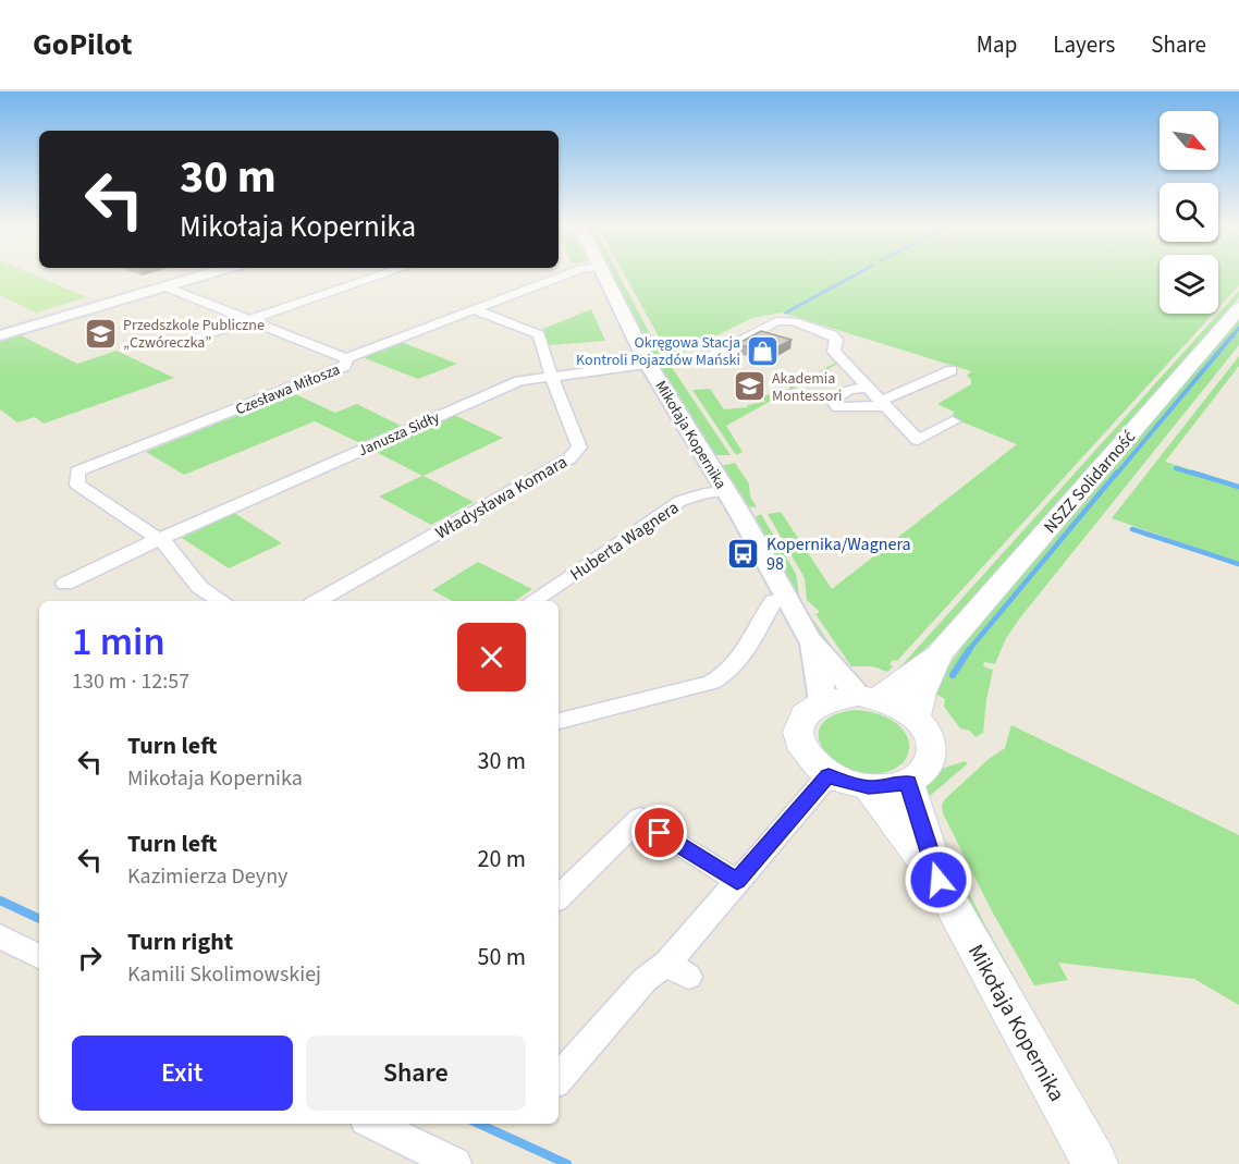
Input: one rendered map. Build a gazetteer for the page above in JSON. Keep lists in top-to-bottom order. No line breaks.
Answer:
{"streets":{"main road":["Mikołaja Kopernika","NSZZ Solidarność"],"street":["Czesława Miłosza","Janusza Sidły","Władysława Komara","Huberta Wagnera"]},"crossings":[["Czesława Miłosza","Janusza Sidły"],["Janusza Sidły","Mikołaja Kopernika"],["Janusza Sidły","Władysława Komara"],["Mikołaja Kopernika","NSZZ Solidarność"],["Mikołaja Kopernika","Huberta Wagnera"]],"places":{"school or university":["Przedszkole Publiczne „Czwóreczka”","Akademia Montessori"],"shop":["Okręgowa Stacja Kontroli Pojazdów Mański"],"bus stop":["Kopernika/Wagnera 98"]},"north":"bottom right","page":{"header":"GoPilot","nav":["Map","Layers","Share"],"turn":["30 m","Mikołaja Kopernika"],"heading":["1 min","130 m · 12:57"],"list":[{"name":"Turn left","note":"Mikołaja Kopernika","value":"30 m"},{"name":"Turn left","note":"Kazimierza Deyny","value":"20 m"},{"name":"Turn right","note":"Kamili Skolimowskiej","value":"50 m"}],"buttons":["Exit","Share"]}}
